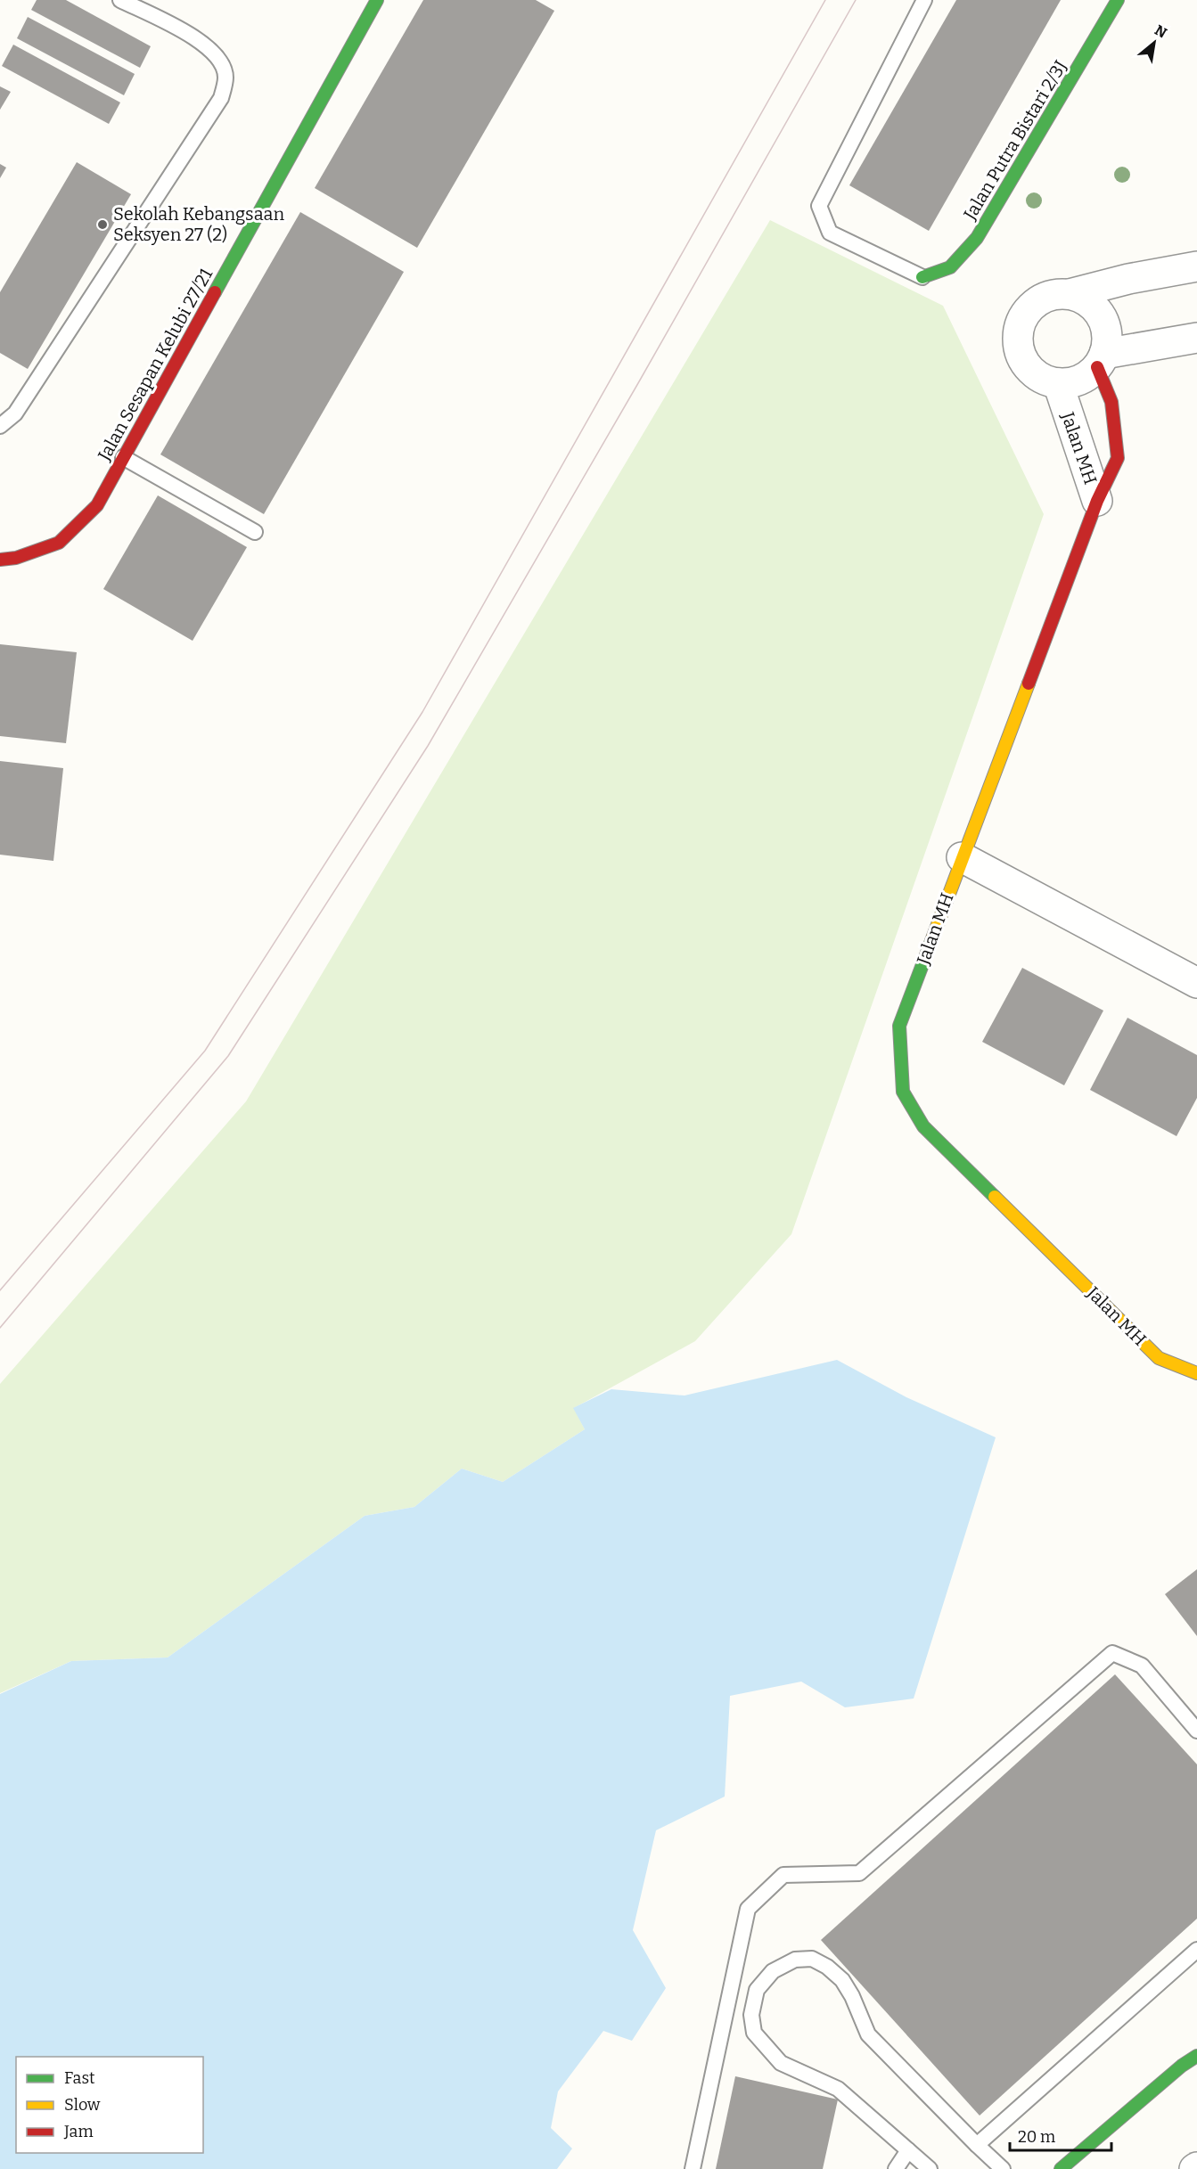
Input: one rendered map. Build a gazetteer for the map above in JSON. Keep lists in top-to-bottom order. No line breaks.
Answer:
{"streets":{"street":["Jalan Putra Bistari 2/3J","Jalan Sesapan Kelubi 27/21","Jalan MH"]},"places":["Sekolah Kebangsaan Seksyen 27 (2)"],"legend":["Fast","Slow","Jam"],"scale_bar":"20 m","north":"top right"}
